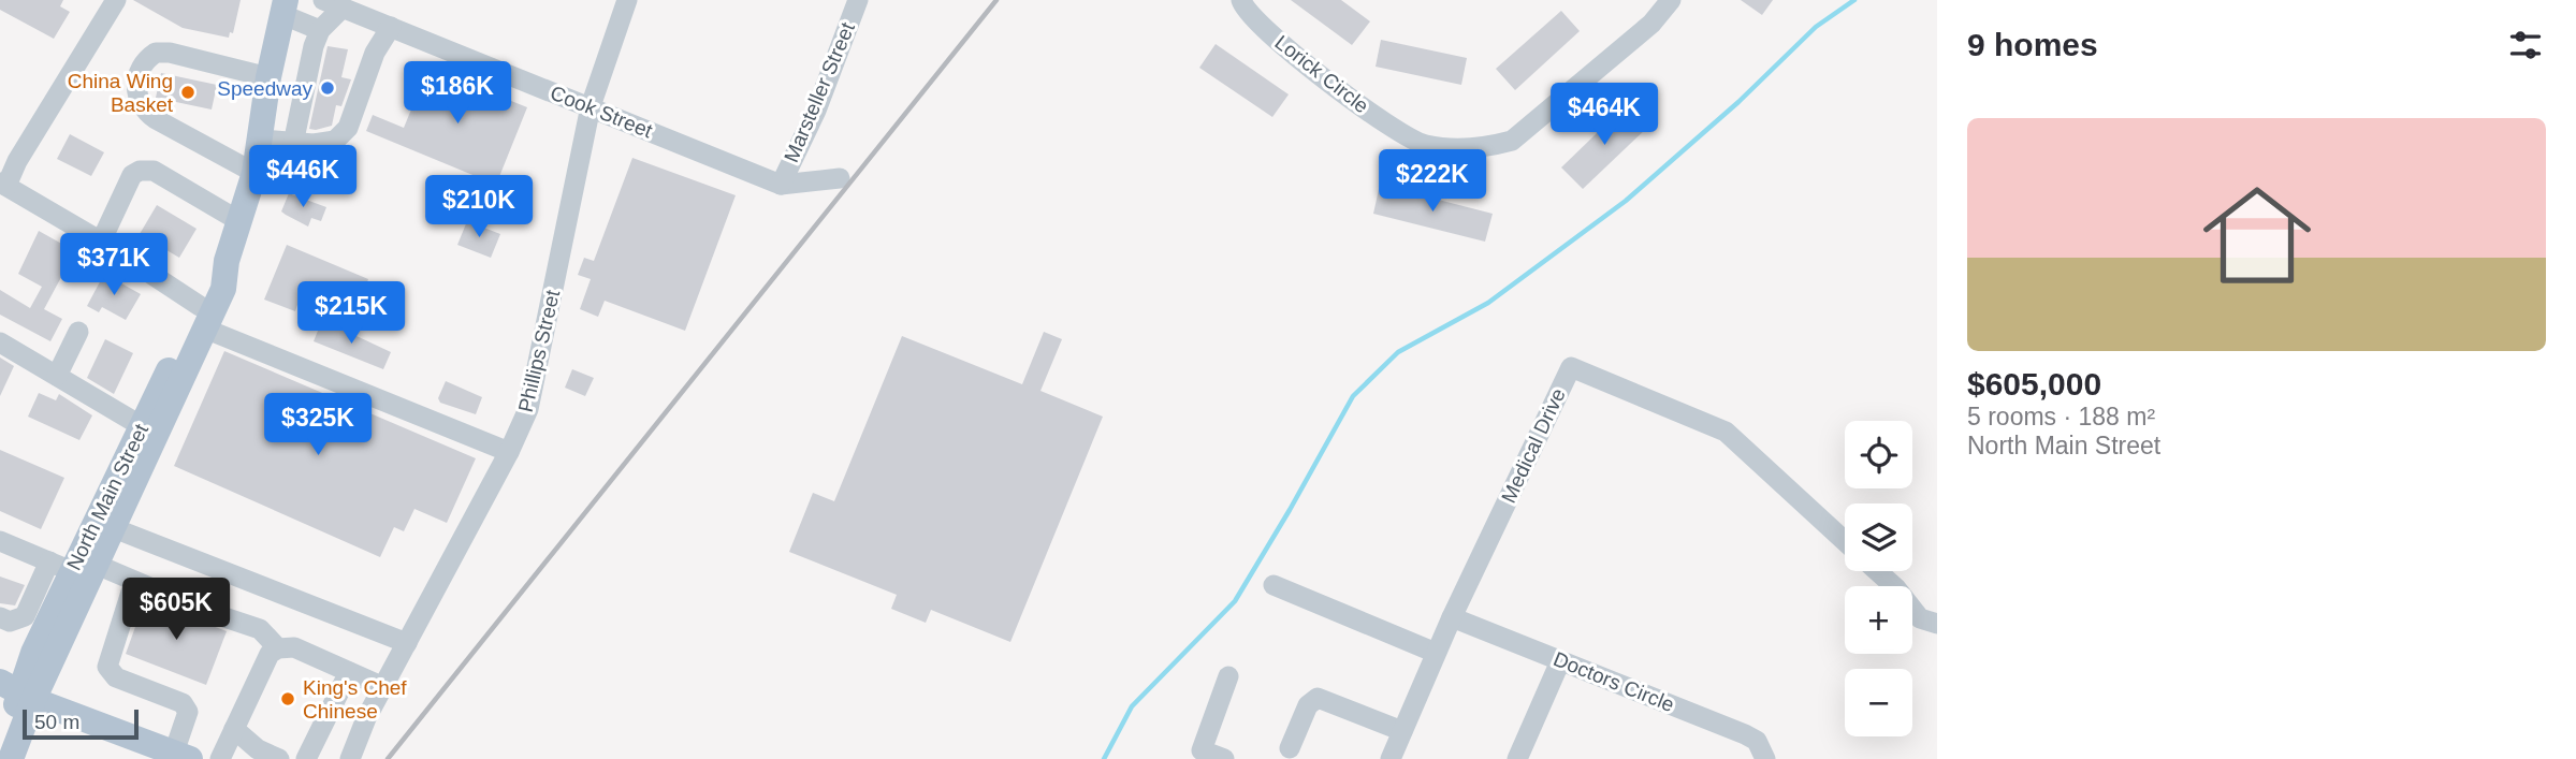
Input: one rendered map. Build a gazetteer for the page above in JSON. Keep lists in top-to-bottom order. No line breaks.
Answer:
{"streets":{"main road":["North Main Street"],"street":["Lorick Circle","Marsteller Street","Cook Street","Phillips Street","Medical Drive","Doctors Circle"]},"crossings":[["Marsteller Street","Cook Street"],["Cook Street","Phillips Street"],["Medical Drive","Doctors Circle"]],"places":["Speedway","China Wing Basket","King's Chef Chinese"],"scale_bar":"50 m","page":{"heading":"9 homes","price":["$186K","$464K","$446K","$222K","$210K","$371K","$215K","$325K","$605K"],"list":[{"name":"$605,000","note":"5 rooms · 188 m² · North Main Street"}],"map_buttons":["+","−"],"scale":"50 m"}}
